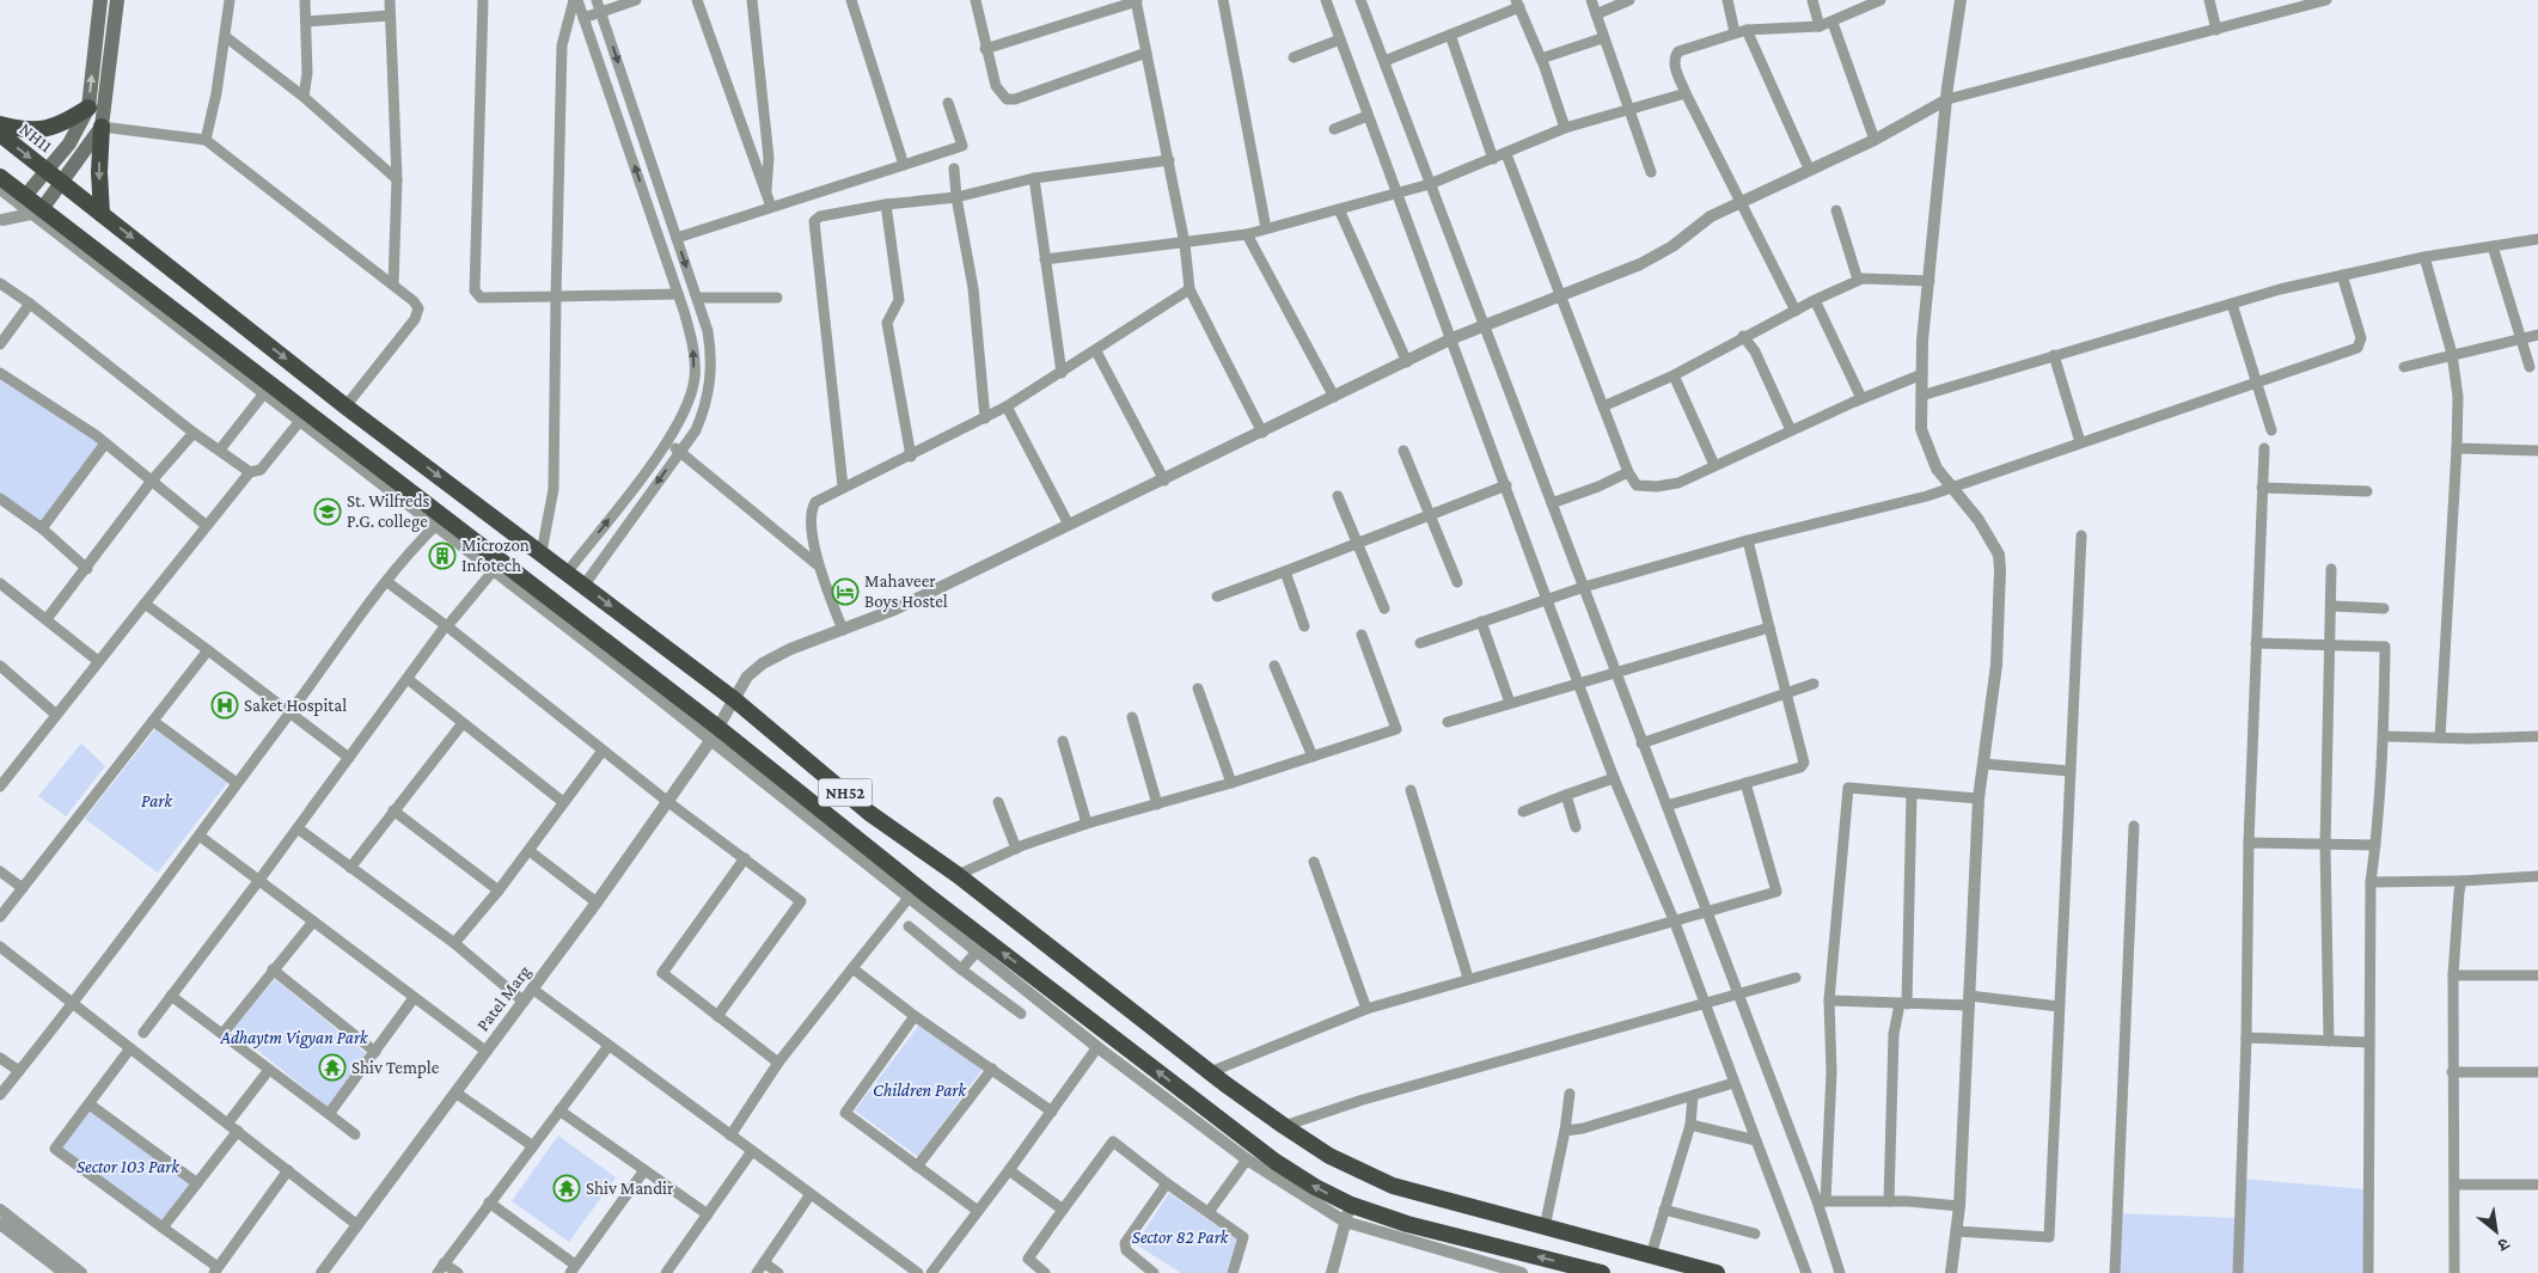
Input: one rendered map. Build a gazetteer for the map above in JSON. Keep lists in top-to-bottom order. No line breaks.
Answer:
{"streets":{"highway":["NH11","NH52"],"street":["Patel Marg"]},"crossings":[["NH11","NH52"],["NH52","Patel Marg"]],"parks":["Park","Adhaytm Vigyan Park","Children Park","Sector 103 Park","Sector 82 Park"],"places":{"school or university":["St. Wilfreds P.G. college"],"building":["Microzon Infotech"],"hotel":["Mahaveer Boys Hostel"],"hospital":["Saket Hospital"],"temple":["Shiv Temple","Shiv Mandir"]},"north":"bottom right"}
